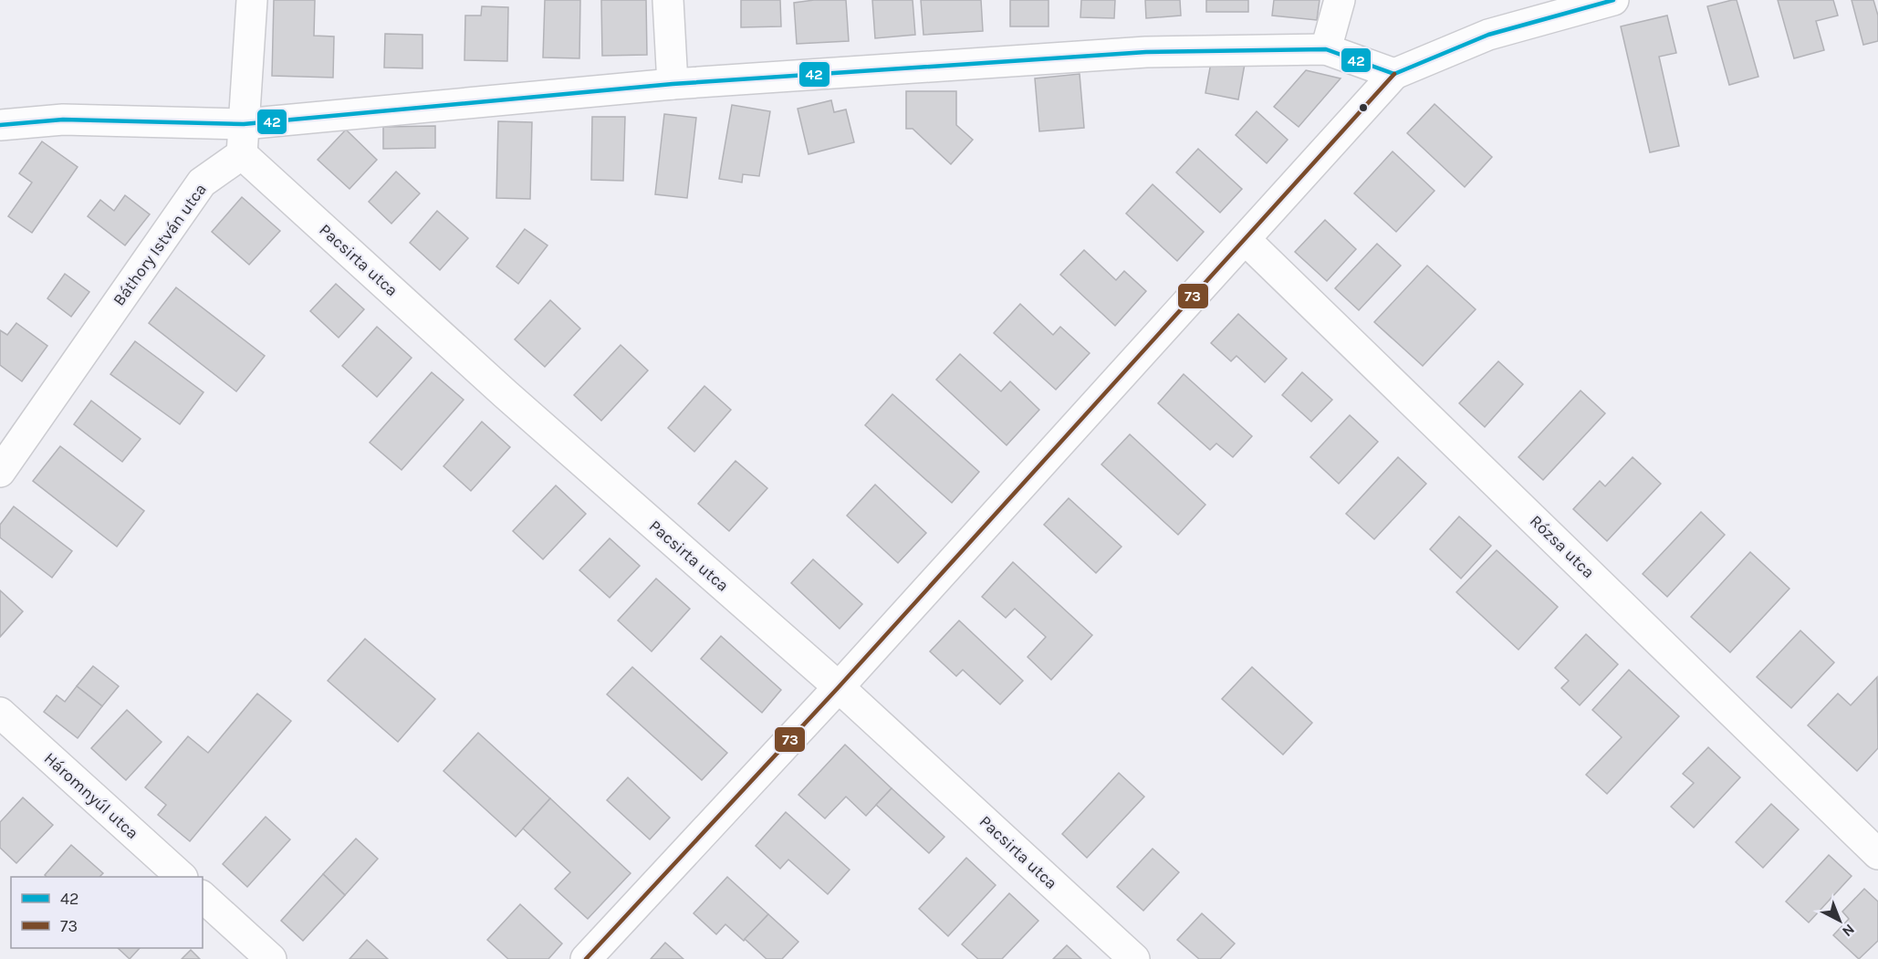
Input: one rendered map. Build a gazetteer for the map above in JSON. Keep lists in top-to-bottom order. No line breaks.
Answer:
{"streets":{"street":["Báthory István utca","Pacsirta utca","Rózsa utca","Háromnyúl utca"]},"crossings":[["Báthory István utca","Pacsirta utca"]],"lines":["transit line 42","transit line 73"],"legend":["42","73"],"north":"bottom right"}
